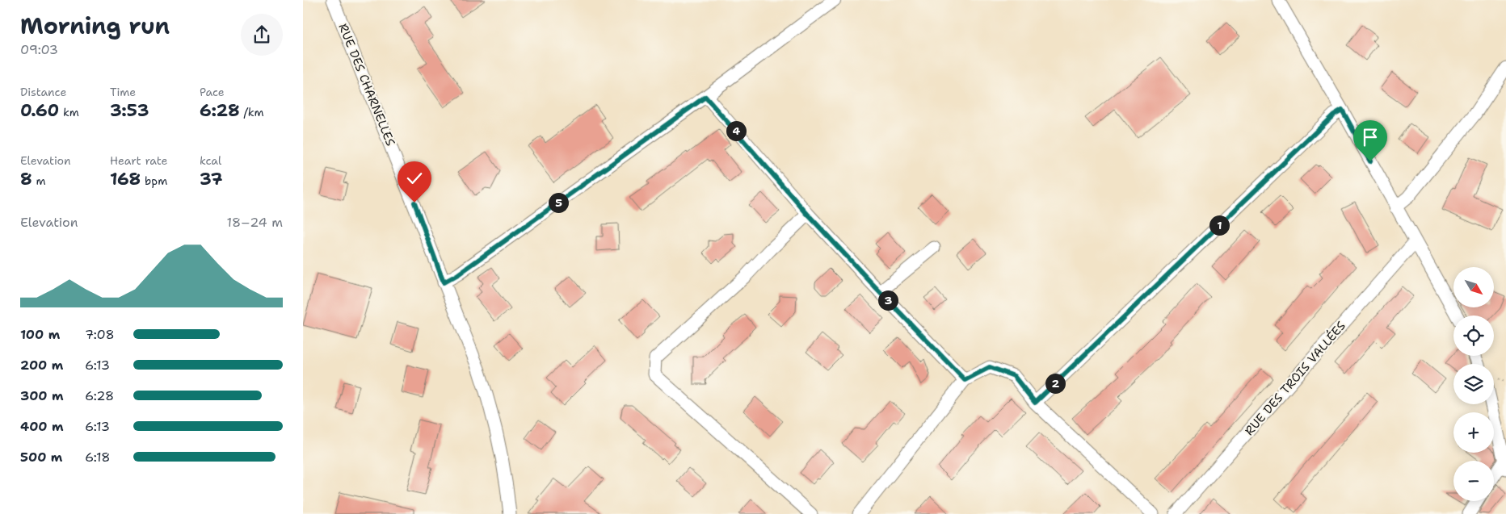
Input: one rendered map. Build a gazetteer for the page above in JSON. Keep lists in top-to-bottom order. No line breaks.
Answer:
{"streets":{"street":["RUE DES CHARNELLES","RUE DES TROIS VALLÉES"]},"north":"bottom right","page":{"heading":["Morning run","09:03"],"stats":[["Distance","0.60 km"],["Time","3:53"],["Pace","6:28 /km"],["Elevation","8 m"],["Heart rate","168 bpm"],["kcal","37"]],"pins":["4","5","1","3","2"],"chart":["Elevation","18–24 m"],"map_buttons":["+","−"],"list":[{"name":"100 m","note":"7:08"},{"name":"200 m","note":"6:13"},{"name":"300 m","note":"6:28"},{"name":"400 m","note":"6:13"},{"name":"500 m","note":"6:18"}]}}
